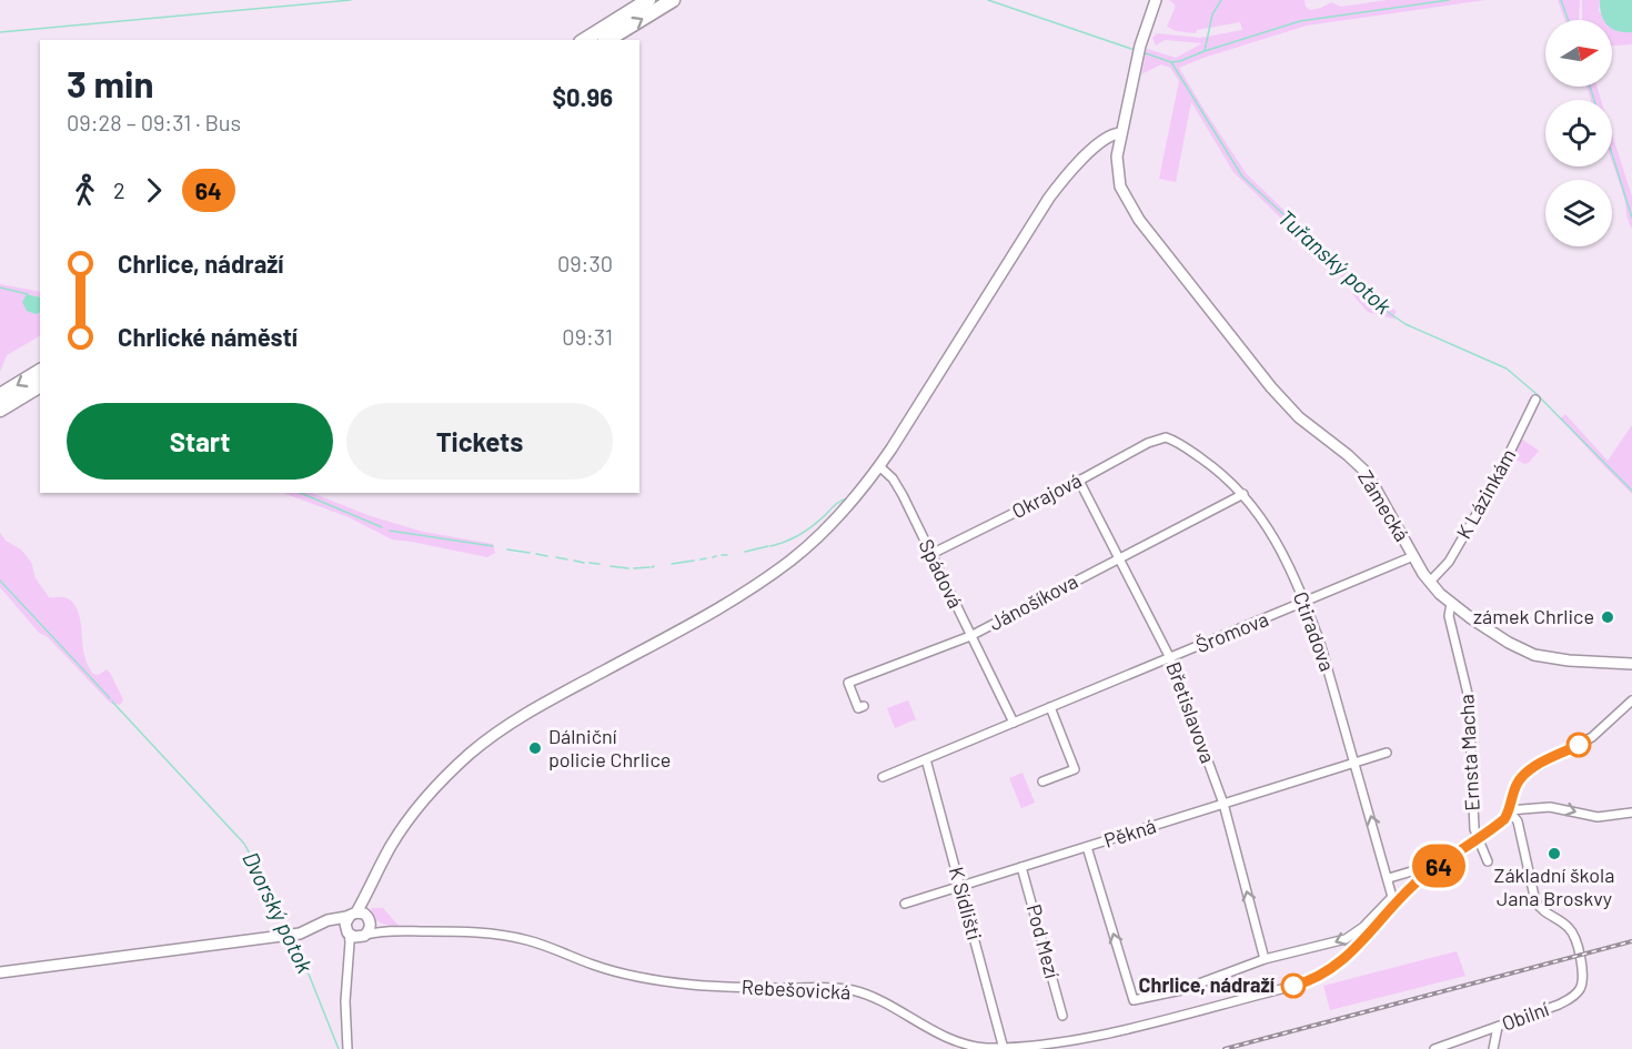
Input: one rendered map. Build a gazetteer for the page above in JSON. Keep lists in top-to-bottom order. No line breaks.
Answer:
{"streets":{"street":["K Lázinkám","Okrajová","Zámecká","Spádová","Jánošíkova","Ctiradova","Šromova","Břetislavova","Ernsta Macha","Pěkná","K Sídlišti","Pod Mezí","Rebešovická","Obilní"]},"crossings":[["K Lázinkám","Zámecká"],["Okrajová","Spádová"],["Okrajová","Ctiradova"],["Okrajová","Břetislavova"],["Zámecká","Šromova"],["Zámecká","Ernsta Macha"],["Spádová","Jánošíkova"],["Spádová","Šromova"],["Jánošíkova","Ctiradova"],["Jánošíkova","Břetislavova"],["Ctiradova","Šromova"],["Ctiradova","Pěkná"],["Šromova","Břetislavova"],["Šromova","K Sídlišti"],["Břetislavova","Pěkná"],["Ernsta Macha","Rebešovická"],["Pěkná","K Sídlišti"],["Pěkná","Pod Mezí"],["K Sídlišti","Rebešovická"],["Rebešovická","Obilní"]],"water":["Tuřanský potok","Dvorský potok"],"places":["zámek Chrlice","Dálniční policie Chrlice","Základní škola Jana Broskvy","Chrlice, nádraží"],"lines":["bus line 64"],"north":"right","page":{"on_map":"64","heading":["3 min","09:28 – 09:31 · Bus","$0.96"],"legs":["2","64"],"list":[{"name":"Chrlice, nádraží","value":"09:30"},{"name":"Chrlické náměstí","value":"09:31"}],"buttons":["Start","Tickets"]}}
